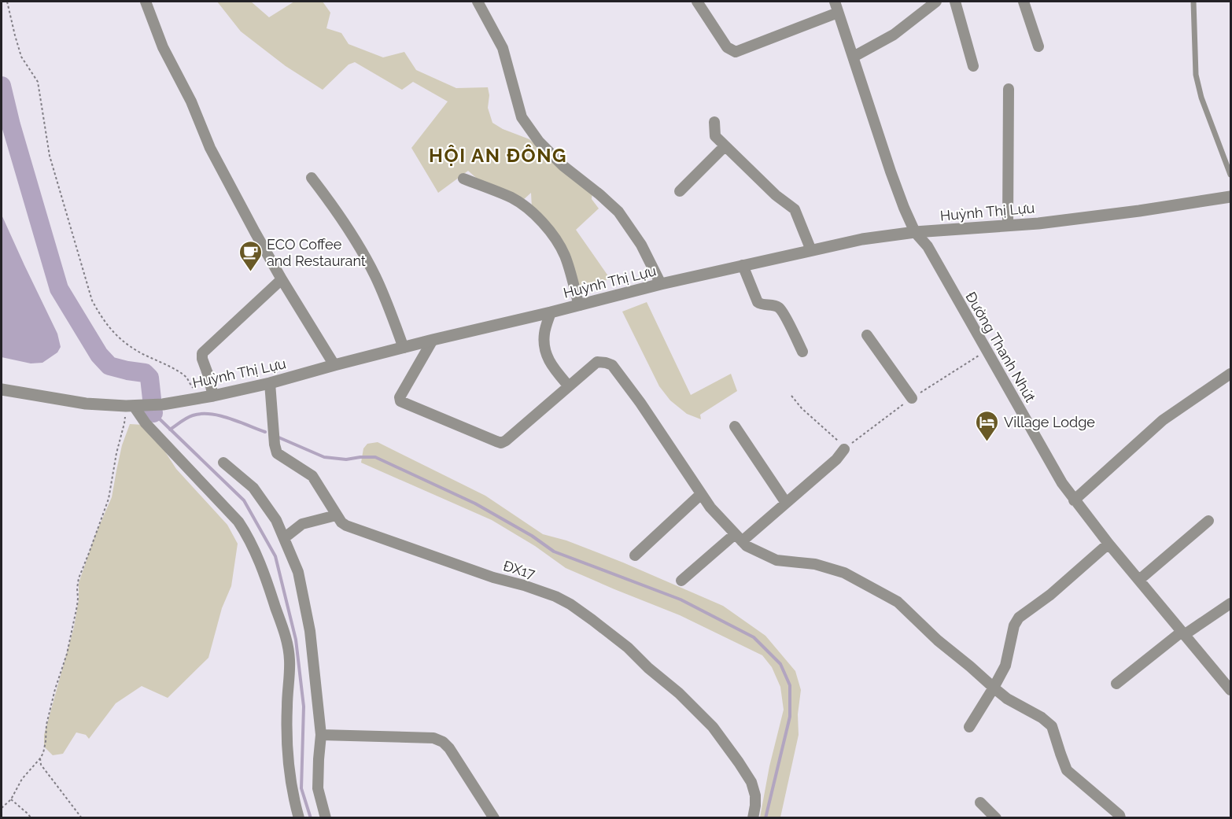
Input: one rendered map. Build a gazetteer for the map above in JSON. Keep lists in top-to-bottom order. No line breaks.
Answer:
{"streets":{"street":["Huỳnh Thị Lựu","Đường Thanh Nhứt","ĐX17"]},"crossings":[["Huỳnh Thị Lựu","Đường Thanh Nhứt"],["Huỳnh Thị Lựu","ĐX17"]],"districts":["HỘI AN ĐÔNG"],"places":{"cafe":["ECO Coffee and Restaurant"],"hotel":["Village Lodge"]}}
